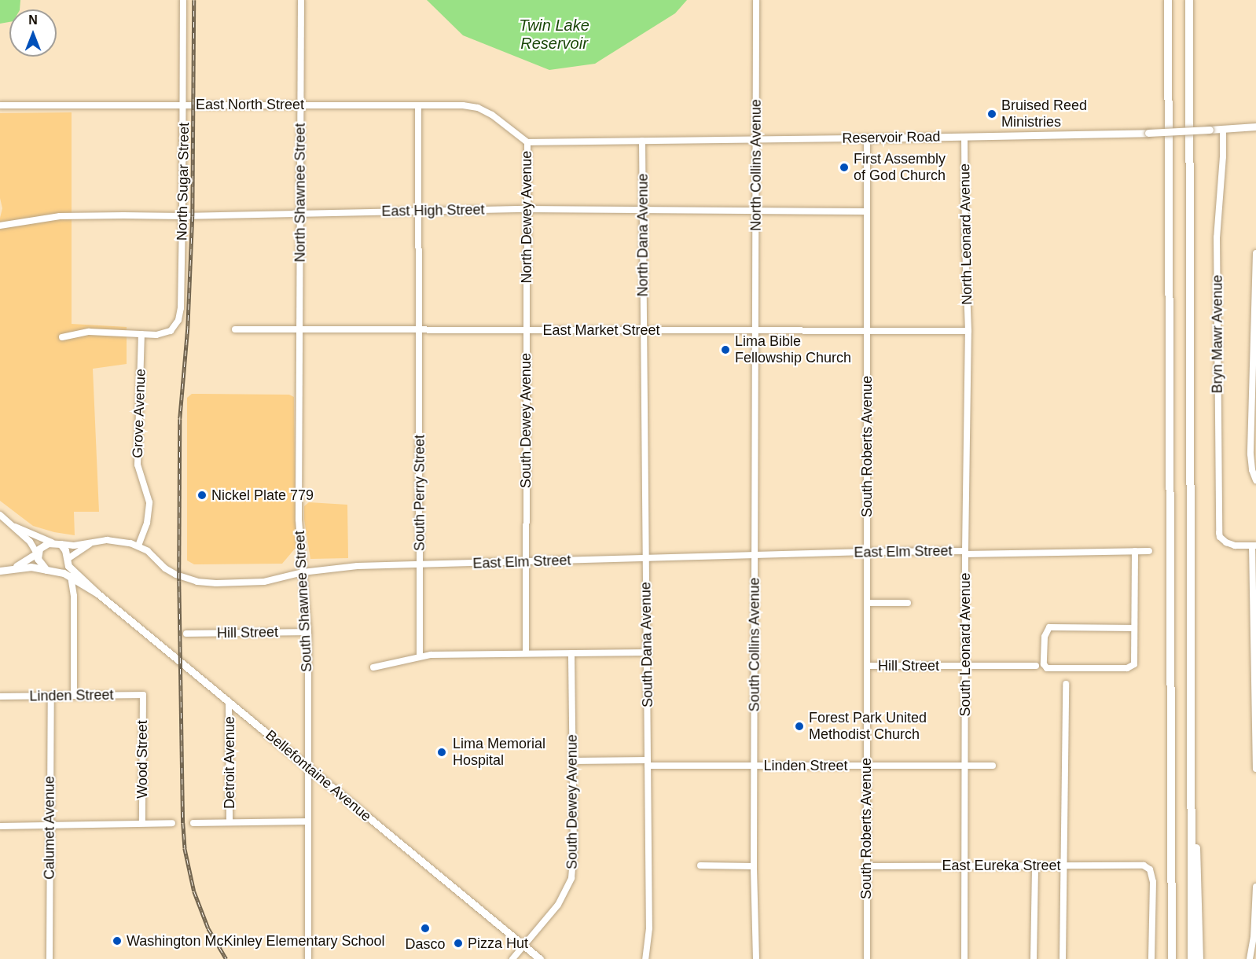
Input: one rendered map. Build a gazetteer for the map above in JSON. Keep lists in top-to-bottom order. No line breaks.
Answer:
{"streets":{"main road":["Reservoir Road","Bellefontaine Avenue"],"street":["East North Street","North Collins Avenue","North Sugar Street","North Shawnee Street","East High Street","North Dewey Avenue","North Leonard Avenue","North Dana Avenue","East Market Street","Bryn Mawr Avenue","Grove Avenue","South Dewey Avenue","South Roberts Avenue","South Perry Street","East Elm Street","South Shawnee Street","Hill Street","South Dana Avenue","South Collins Avenue","South Leonard Avenue","Linden Street","Wood Street","Detroit Avenue","Calumet Avenue","East Eureka Street"]},"crossings":[["East North Street","North Sugar Street"],["East North Street","North Shawnee Street"],["East North Street","North Dewey Avenue"],["East North Street","South Perry Street"],["Reservoir Road","North Collins Avenue"],["Reservoir Road","North Dewey Avenue"],["Reservoir Road","North Leonard Avenue"],["Reservoir Road","North Dana Avenue"],["Reservoir Road","Bryn Mawr Avenue"],["Reservoir Road","South Roberts Avenue"],["North Collins Avenue","East High Street"],["North Collins Avenue","East Market Street"],["North Collins Avenue","South Collins Avenue"],["North Sugar Street","East High Street"],["North Sugar Street","Grove Avenue"],["North Shawnee Street","East High Street"],["North Shawnee Street","East Market Street"],["North Shawnee Street","South Shawnee Street"],["East High Street","North Dewey Avenue"],["East High Street","North Dana Avenue"],["East High Street","South Roberts Avenue"],["East High Street","South Perry Street"],["North Dewey Avenue","East Market Street"],["North Dewey Avenue","South Dewey Avenue"],["North Leonard Avenue","East Market Street"],["North Leonard Avenue","South Leonard Avenue"],["North Dana Avenue","East Market Street"],["North Dana Avenue","South Dana Avenue"],["East Market Street","South Dewey Avenue"],["East Market Street","South Roberts Avenue"],["East Market Street","South Perry Street"],["East Market Street","South Shawnee Street"],["East Market Street","South Dana Avenue"],["East Market Street","South Collins Avenue"],["East Market Street","South Leonard Avenue"],["Grove Avenue","East Elm Street"],["South Dewey Avenue","East Elm Street"],["South Dewey Avenue","Linden Street"],["South Dewey Avenue","Bellefontaine Avenue"],["South Roberts Avenue","East Elm Street"],["South Roberts Avenue","Hill Street"],["South Roberts Avenue","Linden Street"],["South Roberts Avenue","East Eureka Street"],["South Perry Street","East Elm Street"],["East Elm Street","South Shawnee Street"],["East Elm Street","South Dana Avenue"],["East Elm Street","South Collins Avenue"],["East Elm Street","South Leonard Avenue"],["East Elm Street","Bellefontaine Avenue"],["South Shawnee Street","Hill Street"],["South Shawnee Street","Bellefontaine Avenue"],["Hill Street","South Leonard Avenue"],["South Dana Avenue","Linden Street"],["South Collins Avenue","Linden Street"],["South Leonard Avenue","Linden Street"],["South Leonard Avenue","East Eureka Street"],["Linden Street","Wood Street"],["Linden Street","Calumet Avenue"],["Detroit Avenue","Bellefontaine Avenue"]],"water":["Twin Lake Reservoir"],"places":["Bruised Reed Ministries","First Assembly of God Church","Lima Bible Fellowship Church","Nickel Plate 779","Forest Park United Methodist Church","Lima Memorial Hospital","Dasco","Washington McKinley Elementary School","Pizza Hut"],"north":"top"}
